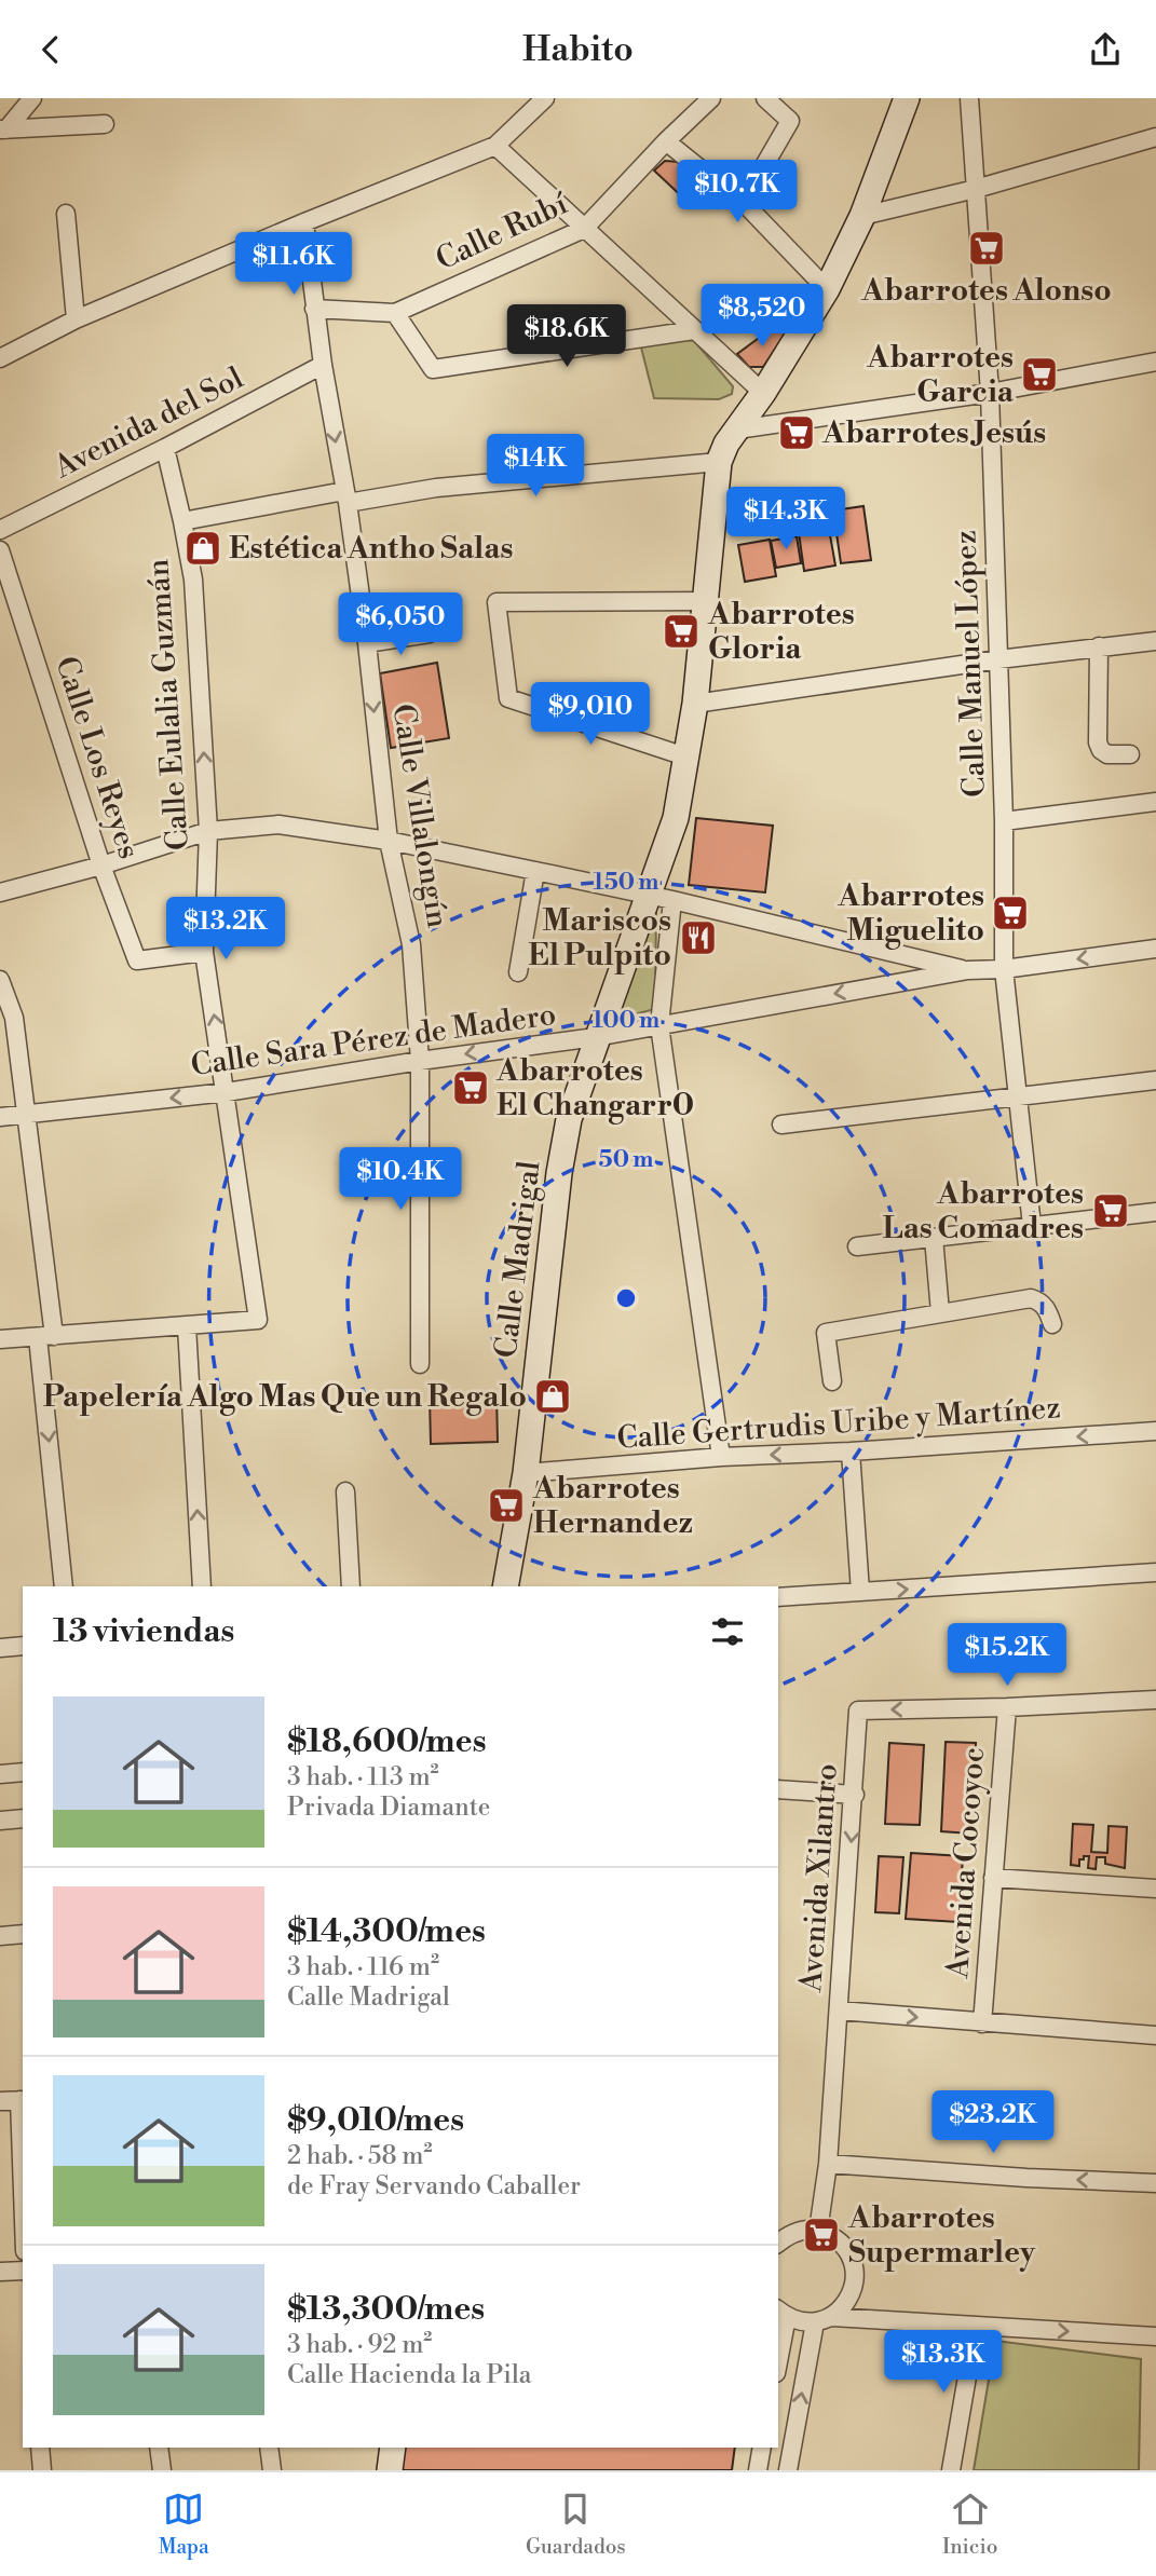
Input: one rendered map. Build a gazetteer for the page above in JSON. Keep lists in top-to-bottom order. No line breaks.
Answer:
{"streets":{"street":["Calle Rubí","Avenida del Sol","Calle Manuel López","Calle Eulalia Guzmán","Calle Los Reyes","Calle Villalongín","Calle Sara Pérez de Madero","Calle Madrigal","Calle Gertrudis Uribe y Martínez","Avenida Cocoyoc","Avenida Xilantro"]},"crossings":[["Calle Rubí","Calle Villalongín"],["Avenida del Sol","Calle Eulalia Guzmán"],["Avenida del Sol","Calle Villalongín"],["Calle Manuel López","Calle Sara Pérez de Madero"],["Calle Eulalia Guzmán","Calle Los Reyes"],["Calle Eulalia Guzmán","Calle Sara Pérez de Madero"],["Calle Villalongín","Calle Sara Pérez de Madero"],["Calle Sara Pérez de Madero","Calle Madrigal"],["Calle Madrigal","Calle Gertrudis Uribe y Martínez"],["Avenida Cocoyoc","Avenida Xilantro"]],"one_way":["Calle Eulalia Guzmán"],"places":{"supermarket":["Abarrotes Alonso","Abarrotes Garcia","Abarrotes Jesús","Abarrotes Gloria","Abarrotes Miguelito","Abarrotes El Changarr0","Abarrotes Las Comadres","Abarrotes Hernandez","Abarrotes Supermarley"],"shop":["Estética Antho Salas","Papelería Algo Mas Que un Regalo"],"restaurant":["Mariscos El Pulpito"]},"page":{"header":"Habito","price":["$10.7K","$11.6K","$8,520","$18.6K","$14K","$14.3K","$6,050","$9,010","$13.2K","$10.4K","$15.2K","$23.2K","$13.3K"],"heading":"13 viviendas","list":[{"name":"$18,600/mes","note":"3 hab. · 113 m² · Privada Diamante"},{"name":"$14,300/mes","note":"3 hab. · 116 m² · Calle Madrigal"},{"name":"$9,010/mes","note":"2 hab. · 58 m² · de Fray Servando Caballer"},{"name":"$13,300/mes","note":"3 hab. · 92 m² · Calle Hacienda la Pila"}],"tabs":["Mapa","Guardados","Inicio"]},"rings":["150 m","100 m","50 m"]}
